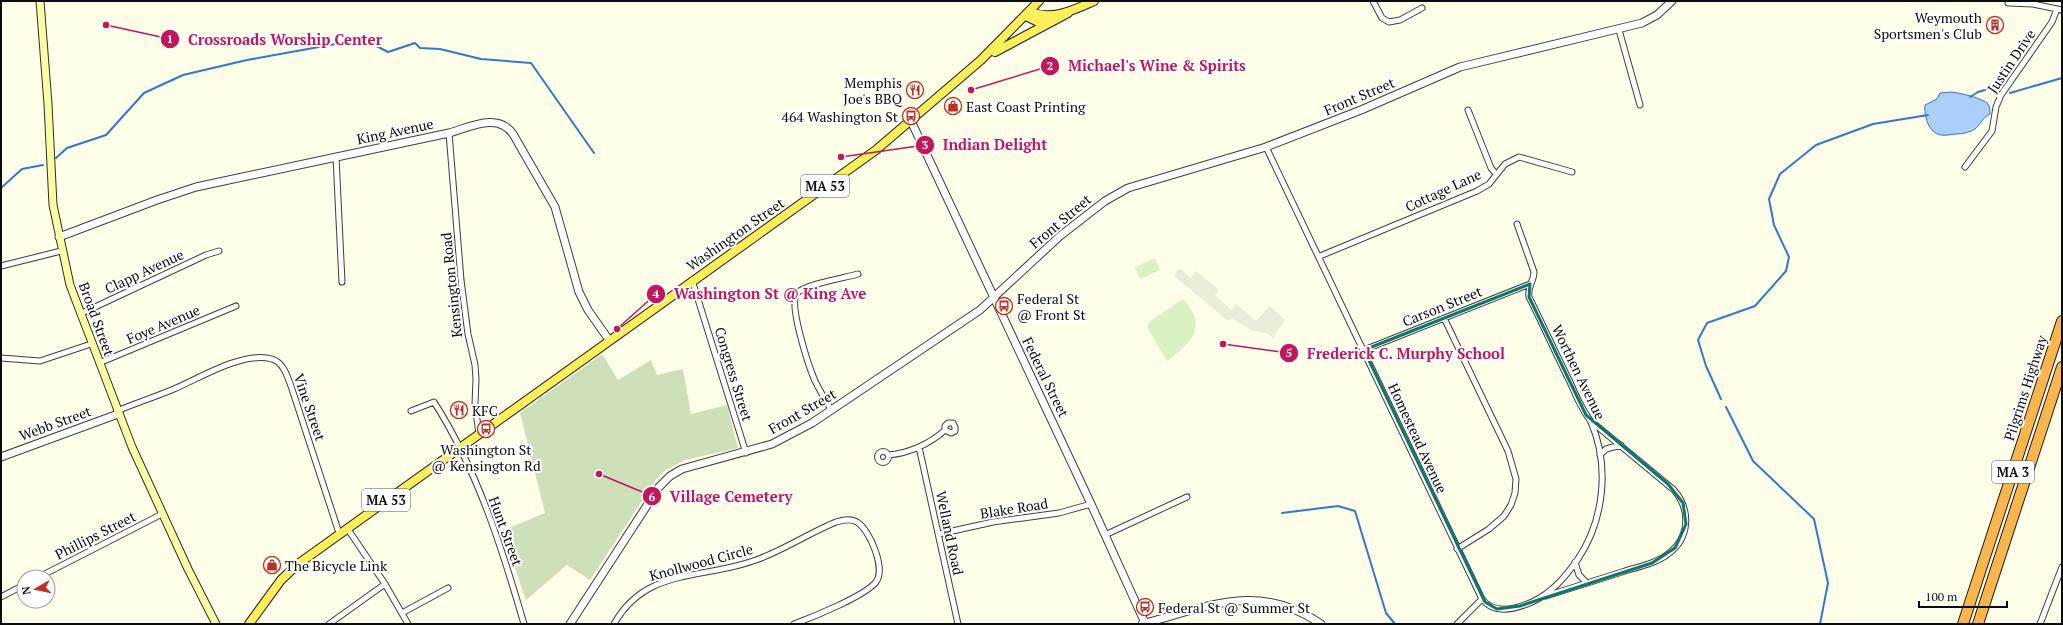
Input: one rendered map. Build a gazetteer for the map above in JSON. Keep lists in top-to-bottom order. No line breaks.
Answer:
{"streets":{"highway":["Pilgrims Highway","MA 3"],"main road":["MA 53","Washington Street","Broad Street"],"street":["Justin Drive","Front Street","King Avenue","Cottage Lane","Clapp Avenue","Kensington Road","Carson Street","Foye Avenue","Worthen Avenue","Congress Street","Federal Street","Vine Street","Webb Street","Homestead Avenue","Blake Road","Hunt Street","Welland Road","Phillips Street","Knollwood Circle"]},"crossings":[["Front Street","Congress Street"],["Front Street","Federal Street"],["Front Street","Homestead Avenue"],["King Avenue","Washington Street"],["King Avenue","Kensington Road"],["King Avenue","Broad Street"],["Cottage Lane","Homestead Avenue"],["Washington Street","Kensington Road"],["Washington Street","Congress Street"],["Washington Street","Federal Street"],["Washington Street","Vine Street"],["Washington Street","Hunt Street"],["Clapp Avenue","Broad Street"],["Carson Street","Worthen Avenue"],["Carson Street","Homestead Avenue"],["Broad Street","Foye Avenue"],["Broad Street","Vine Street"],["Broad Street","Webb Street"],["Broad Street","Phillips Street"],["Worthen Avenue","Homestead Avenue"],["Federal Street","Blake Road"],["Vine Street","Webb Street"],["Blake Road","Welland Road"]],"places":{"other":["Crossroads Worship Center","Michael's Wine & Spirits","Indian Delight","Washington St @ King Ave","Frederick C. Murphy School","Village Cemetery"],"building":["Weymouth Sportsmen's Club"],"restaurant":["Memphis Joe's BBQ","KFC"],"shop":["East Coast Printing","The Bicycle Link"],"bus stop":["464 Washington St","Federal St @ Front St","Washington St @ Kensington Rd","Federal St @ Summer St"]},"scale_bar":"100 m","north":"left"}
